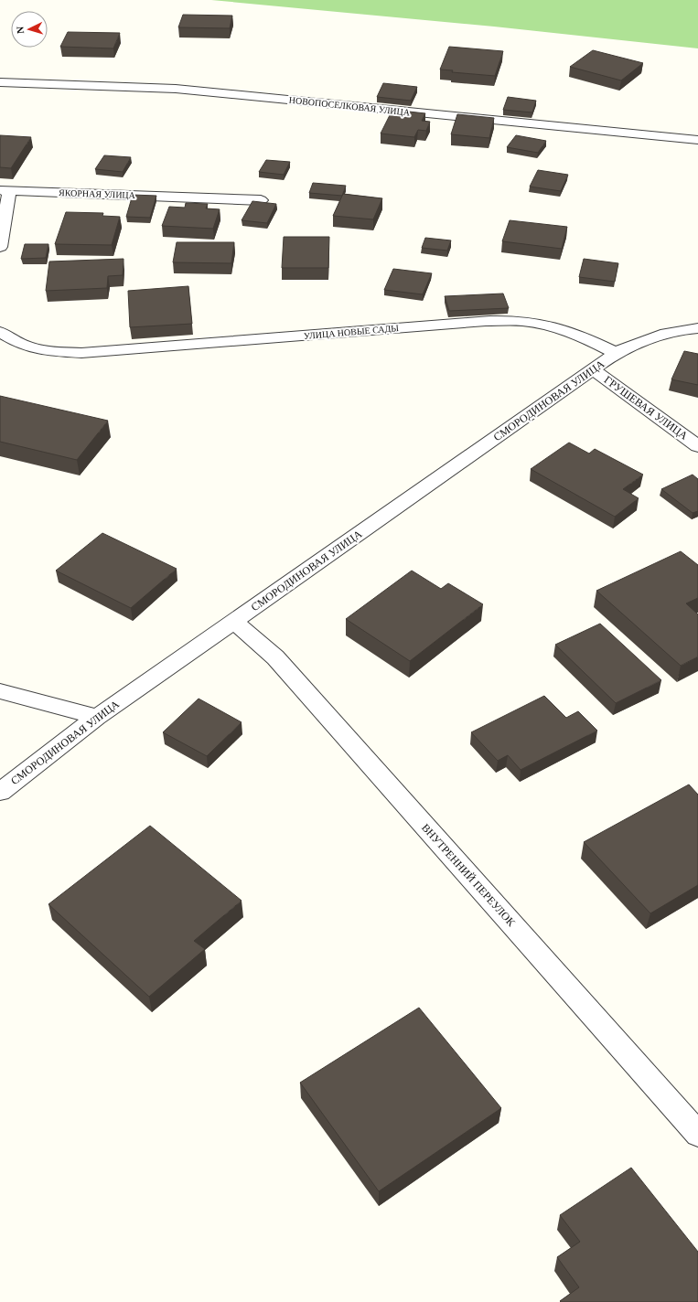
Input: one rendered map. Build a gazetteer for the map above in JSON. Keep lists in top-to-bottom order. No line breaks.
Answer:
{"streets":{"street":["НОВОПОСЕЛКОВАЯ УЛИЦА","ЯКОРНАЯ УЛИЦА","УЛИЦА НОВЫЕ САДЫ","СМОРОДИНОВАЯ УЛИЦА","ГРУШЕВАЯ УЛИЦА","ВНУТРЕННИЙ ПЕРЕУЛОК"]},"crossings":[["УЛИЦА НОВЫЕ САДЫ","СМОРОДИНОВАЯ УЛИЦА"],["СМОРОДИНОВАЯ УЛИЦА","ГРУШЕВАЯ УЛИЦА"],["СМОРОДИНОВАЯ УЛИЦА","ВНУТРЕННИЙ ПЕРЕУЛОК"]],"north":"left"}
